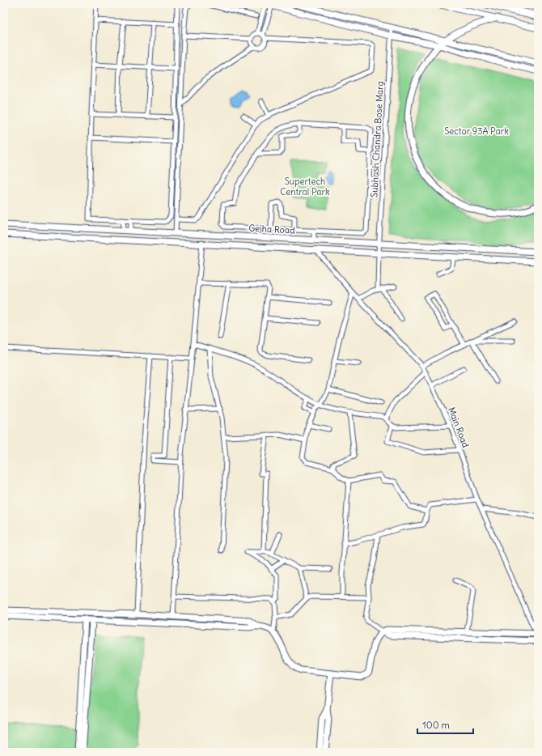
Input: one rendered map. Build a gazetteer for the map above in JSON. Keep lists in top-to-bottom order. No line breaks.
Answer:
{"streets":{"street":["Subhash Chandra Bose Marg","Gejha Road","Main Road"]},"crossings":[["Subhash Chandra Bose Marg","Gejha Road"],["Gejha Road","Main Road"]],"parks":["Sector 93A Park","Supertech Central Park"],"scale_bar":"100 m"}
